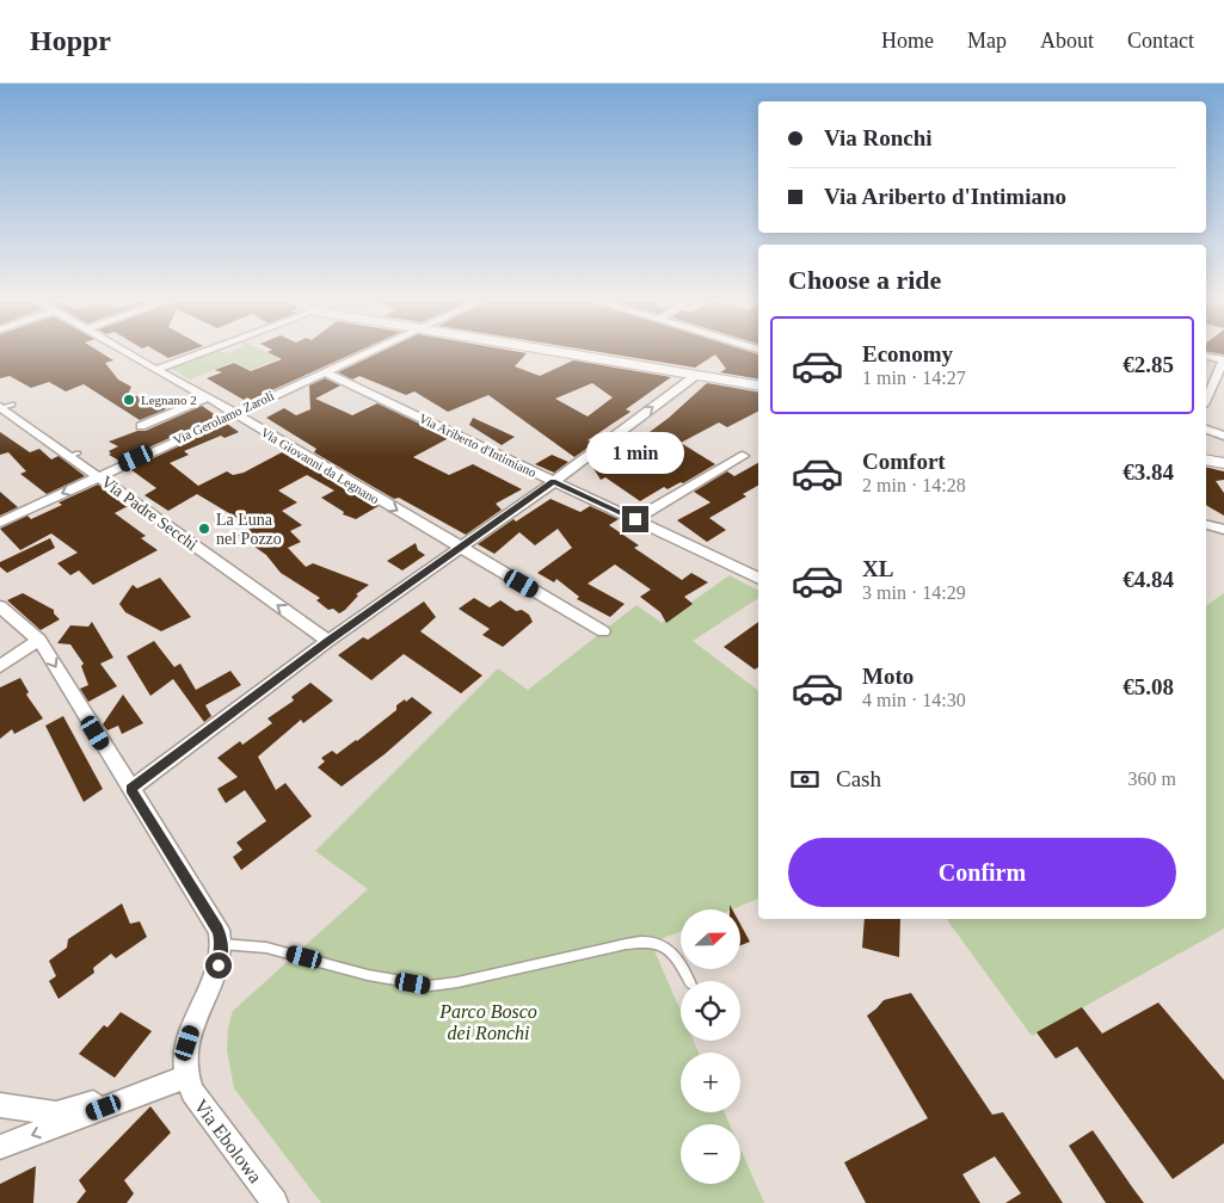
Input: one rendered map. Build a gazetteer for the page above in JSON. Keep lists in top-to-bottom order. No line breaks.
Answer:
{"streets":{"street":["Via Gerolamo Zaroli","Via Ariberto d'Intimiano","Via Giovanni da Legnano","Via Padre Secchi","Via Ebolowa"]},"crossings":[["Via Gerolamo Zaroli","Via Ariberto d'Intimiano"],["Via Gerolamo Zaroli","Via Giovanni da Legnano"],["Via Gerolamo Zaroli","Via Padre Secchi"]],"one_way":["Via Giovanni da Legnano","Via Padre Secchi"],"parks":["Parco Bosco dei Ronchi"],"places":["Legnano 2","La Luna nel Pozzo"],"north":"right","page":{"header":"Hoppr","nav":["Home","Map","About","Contact"],"banner":["Via Ronchi","Via Ariberto d'Intimiano"],"heading":"Choose a ride","list":[{"name":"Economy","note":"1 min · 14:27","value":"€2.85"},{"name":"Comfort","note":"2 min · 14:28","value":"€3.84"},{"name":"XL","note":"3 min · 14:29","value":"€4.84"},{"name":"Moto","note":"4 min · 14:30","value":"€5.08"}],"bubble":"1 min","pay":["Cash","360 m"],"buttons":"Confirm","map_buttons":["+","−"]}}
